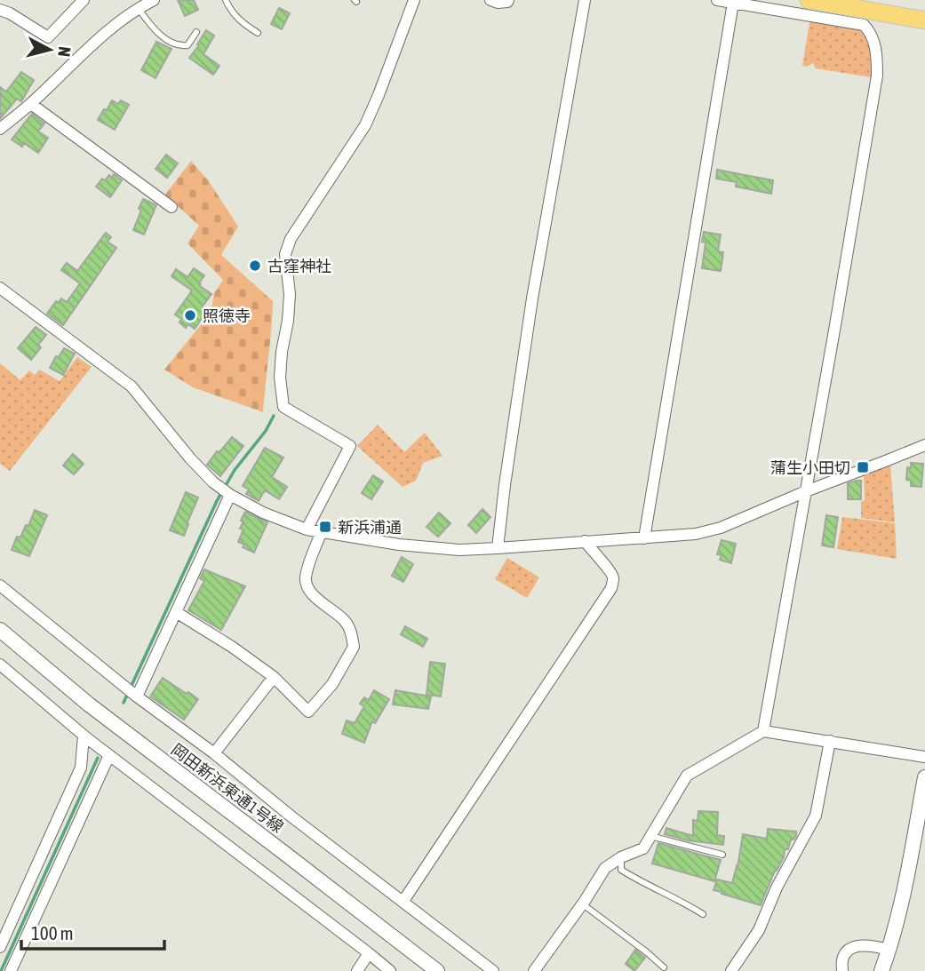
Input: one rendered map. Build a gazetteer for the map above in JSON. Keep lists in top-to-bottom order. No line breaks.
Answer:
{"streets":{"street":["岡田新浜東通1号線"]},"places":{"other":["古窪神社","照徳寺"],"transit":["蒲生小田切","新浜浦通"]},"scale_bar":"100 m","north":"right"}
